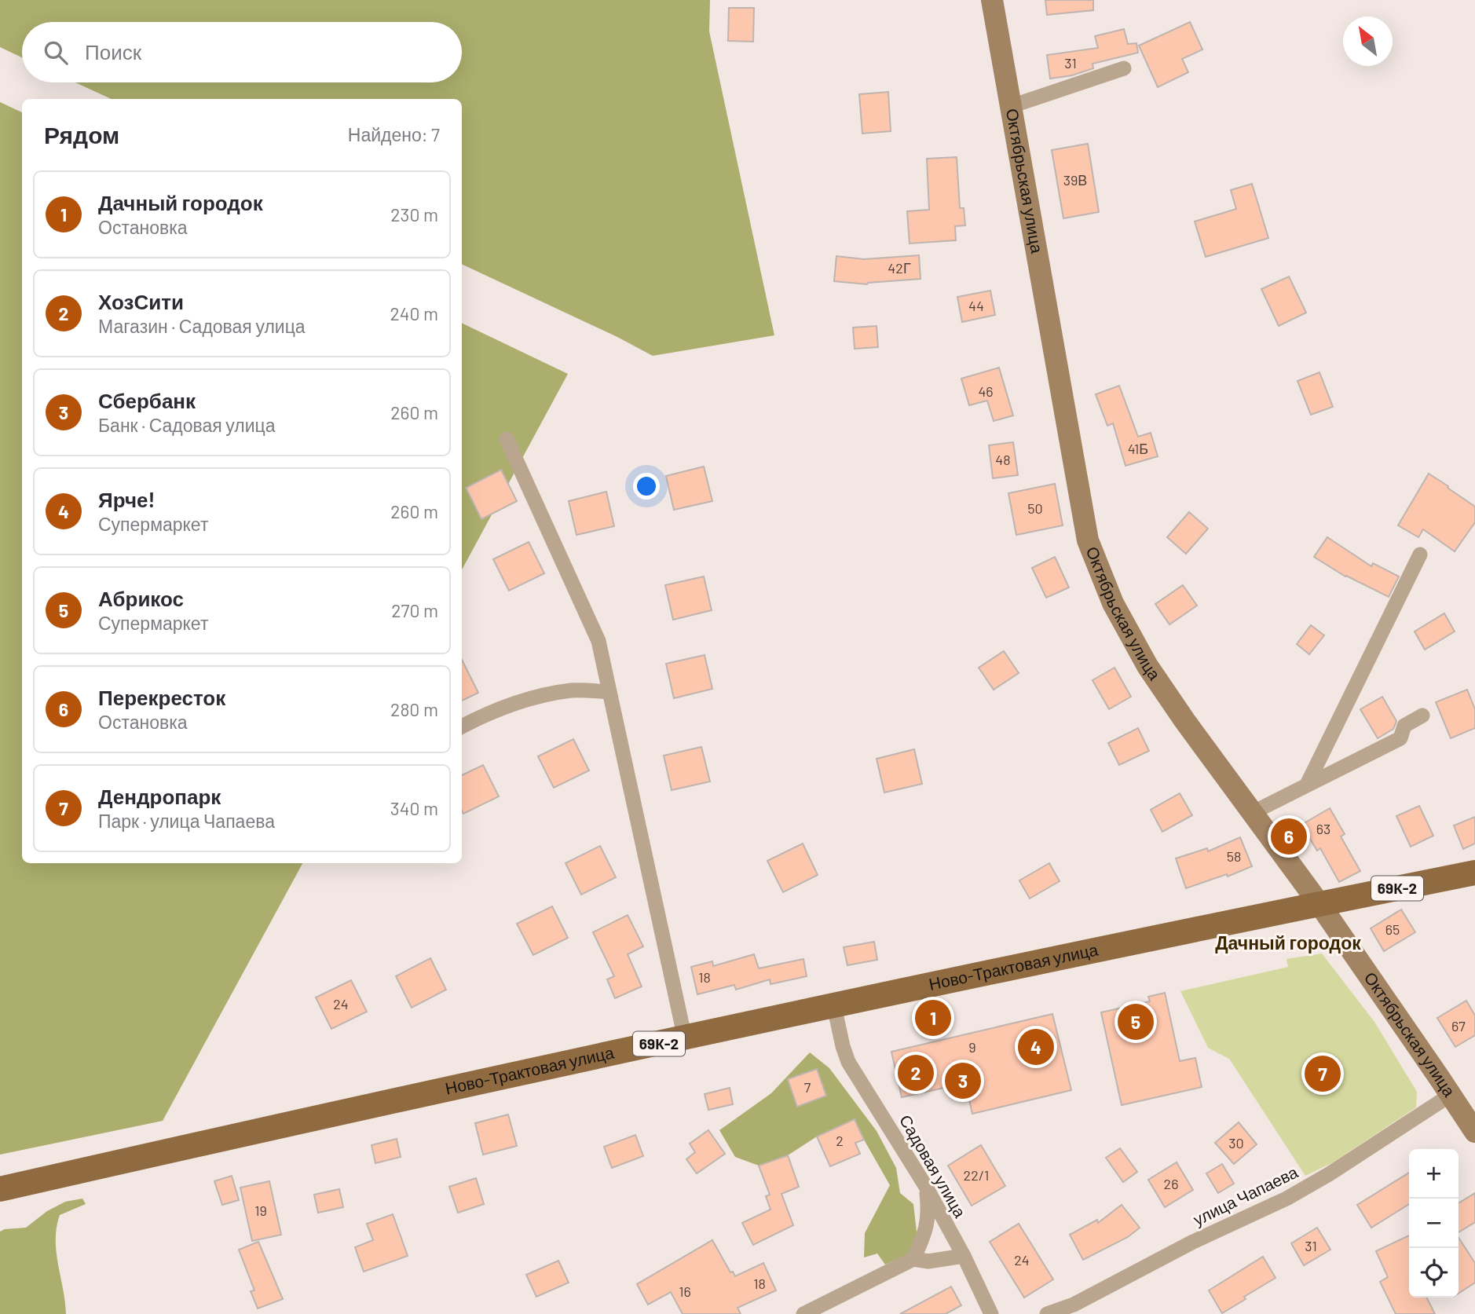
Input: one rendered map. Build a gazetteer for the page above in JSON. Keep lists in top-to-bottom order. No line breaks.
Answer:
{"streets":{"main road":["69К-2","Ново-Трактовая улица"],"street":["Октябрьская улица","Садовая улица","улица Чапаева"]},"crossings":[["Октябрьская улица","69К-2"],["Октябрьская улица","Ново-Трактовая улица"],["Октябрьская улица","улица Чапаева"],["69К-2","Ново-Трактовая улица"],["Ново-Трактовая улица","Садовая улица"]],"districts":["Дачный городок"],"house_numbers":["31","39В","42Г","44","46","41Б","48","50","63","58","65","18","24","67","9","7","2","30","22/1","26","19","31","24","18","16"],"north":"top left","page":{"search":"Поиск","heading":["Рядом","Найдено: 7"],"list":[{"mark":"1","name":"Дачный городок","note":"Остановка","value":"230 m"},{"mark":"2","name":"ХозСити","note":"Магазин · Садовая улица","value":"240 m"},{"mark":"3","name":"Сбербанк","note":"Банк · Садовая улица","value":"260 m"},{"mark":"4","name":"Ярче!","note":"Супермаркет","value":"260 m"},{"mark":"5","name":"Абрикос","note":"Супермаркет","value":"270 m"},{"mark":"6","name":"Перекресток","note":"Остановка","value":"280 m"},{"mark":"7","name":"Дендропарк","note":"Парк · улица Чапаева","value":"340 m"}],"pins":["6","1","5","4","2","7","3"],"map_buttons":["+","−"]}}
